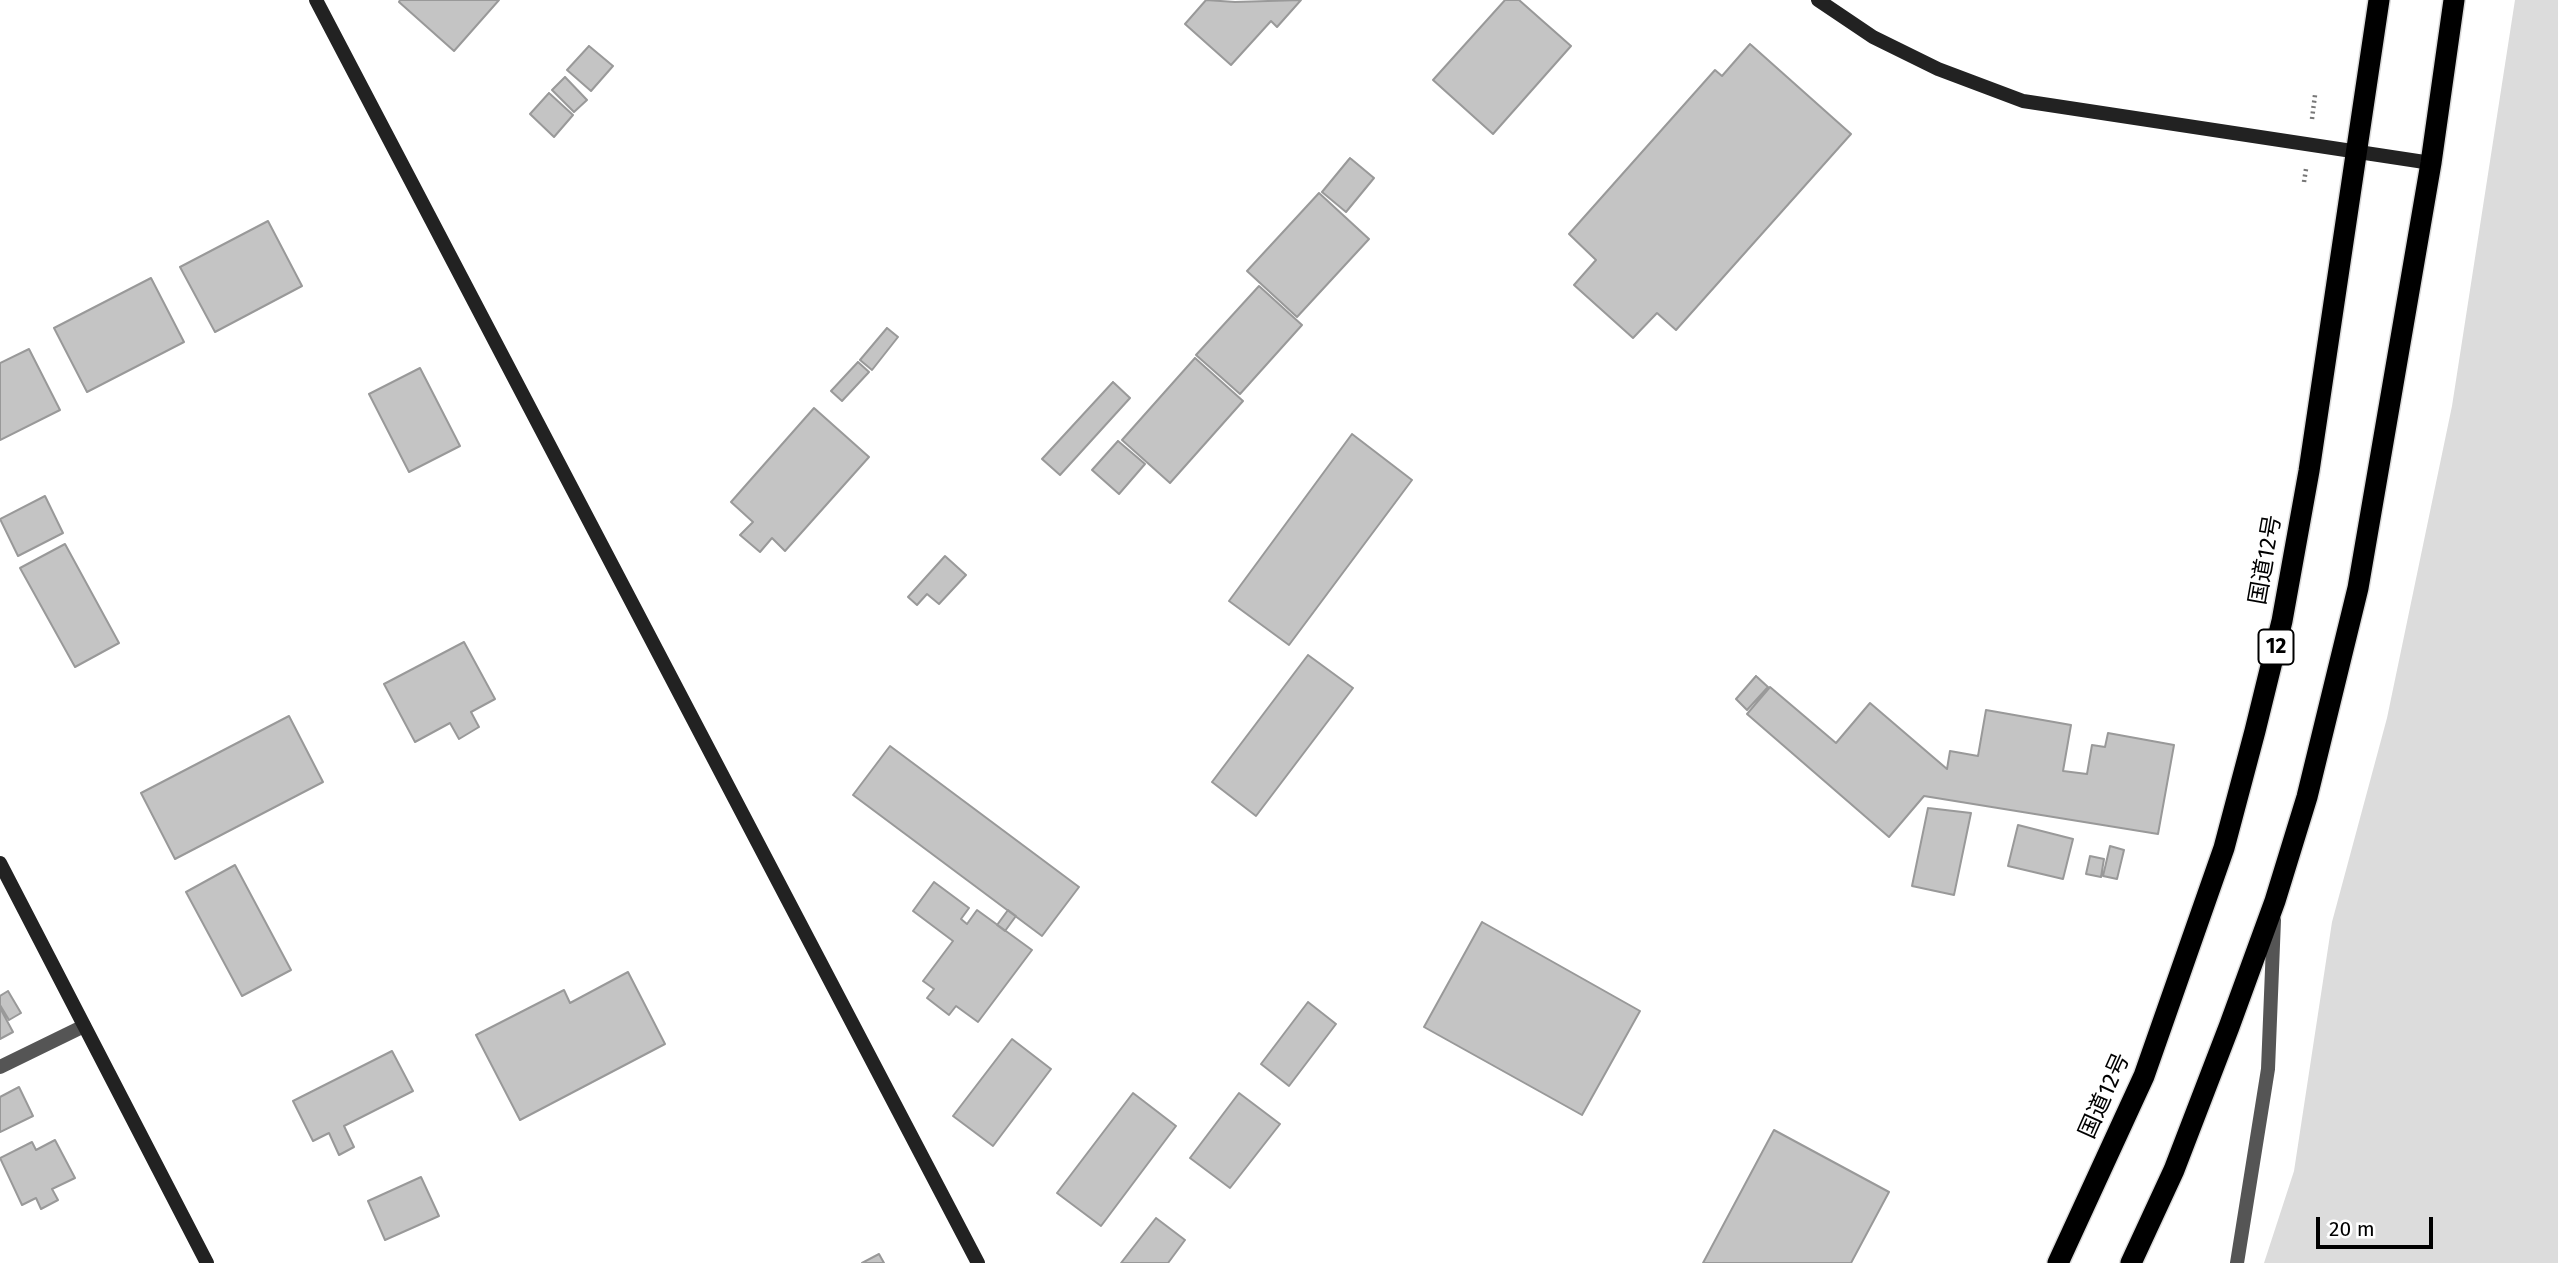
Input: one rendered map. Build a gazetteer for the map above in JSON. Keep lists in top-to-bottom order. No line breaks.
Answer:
{"streets":{"highway":["国道12号","12"]},"scale_bar":"20 m"}
